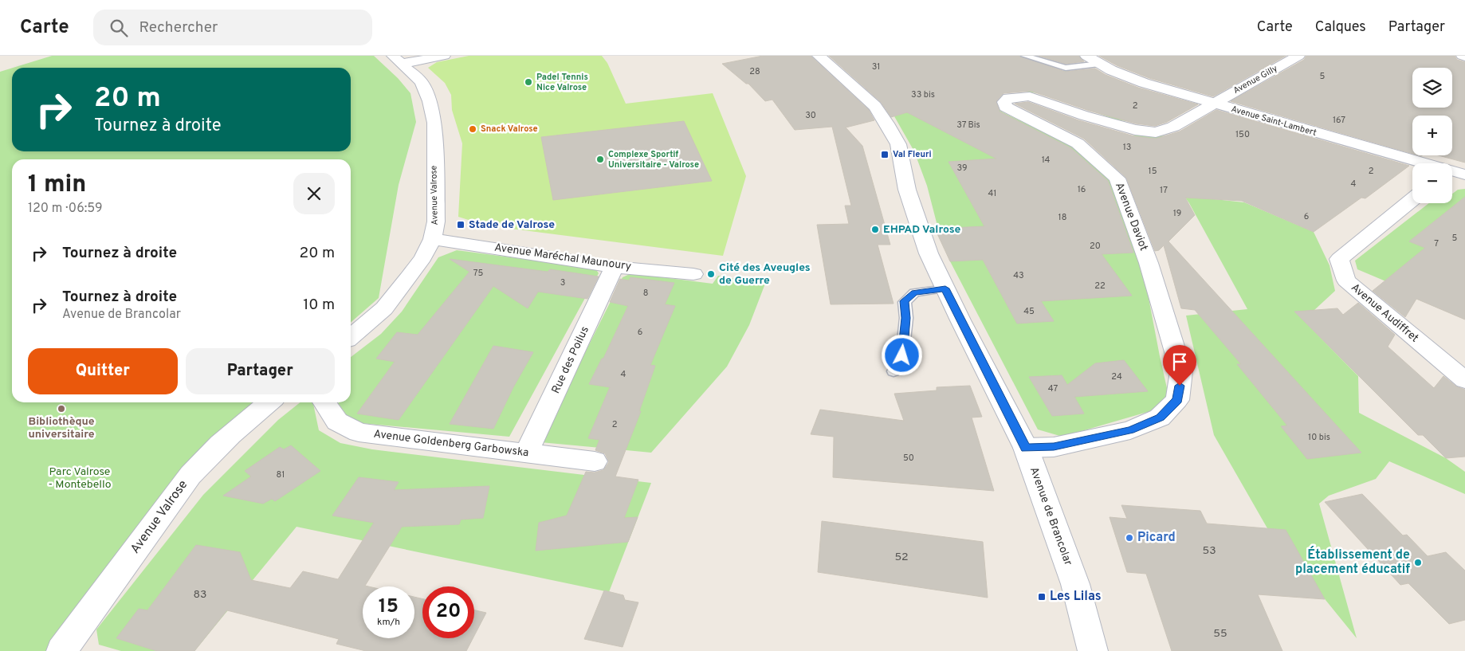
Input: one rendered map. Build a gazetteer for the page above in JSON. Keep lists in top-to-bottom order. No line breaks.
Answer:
{"streets":{"street":["Avenue Gilly","Avenue Saint-Lambert","Avenue Valrose","Avenue Daviot","Avenue Maréchal Maunoury","Avenue Audiffret","Rue des Poilus","Avenue Goldenberg Garbowska","Avenue de Brancolar"]},"crossings":[["Avenue Gilly","Avenue Saint-Lambert"],["Avenue Gilly","Avenue Daviot"],["Avenue Saint-Lambert","Avenue Daviot"],["Avenue Valrose","Avenue Maréchal Maunoury"],["Avenue Daviot","Avenue de Brancolar"],["Avenue Maréchal Maunoury","Rue des Poilus"],["Rue des Poilus","Avenue Goldenberg Garbowska"]],"parks":["Parc Valrose - Montebello"],"places":{"other":["Padel Tennis Nice Valrose","Snack Valrose","Complexe Sportif Universitaire - Valrose","EHPAD Valrose","Cité des Aveugles de Guerre","Bibliothèque universitaire","Picard","Établissement de placement éducatif"],"transit":["Val Fleuri","Stade de Valrose","Les Lilas"]},"house_numbers":["31","28","5","33 bis","2","30","167","37 Bis","150","13","14","39","15","2","4","16","17","41","19","6","18","5","7","20","75","43","3","22","8","45","6","4","24","47","2","10 bis","50","81","53","52","83","55"],"page":{"header":"Carte","search":"Rechercher","nav":["Carte","Calques","Partager"],"map_buttons":["+","−"],"turn":["20 m","Tournez à droite"],"heading":["1 min","120 m · 06:59"],"list":[{"name":"Tournez à droite","value":"20 m"},{"name":"Tournez à droite","note":"Avenue de Brancolar","value":"10 m"}],"buttons":["Quitter","Partager"],"speed":"15 km/h","limit":"20"}}
